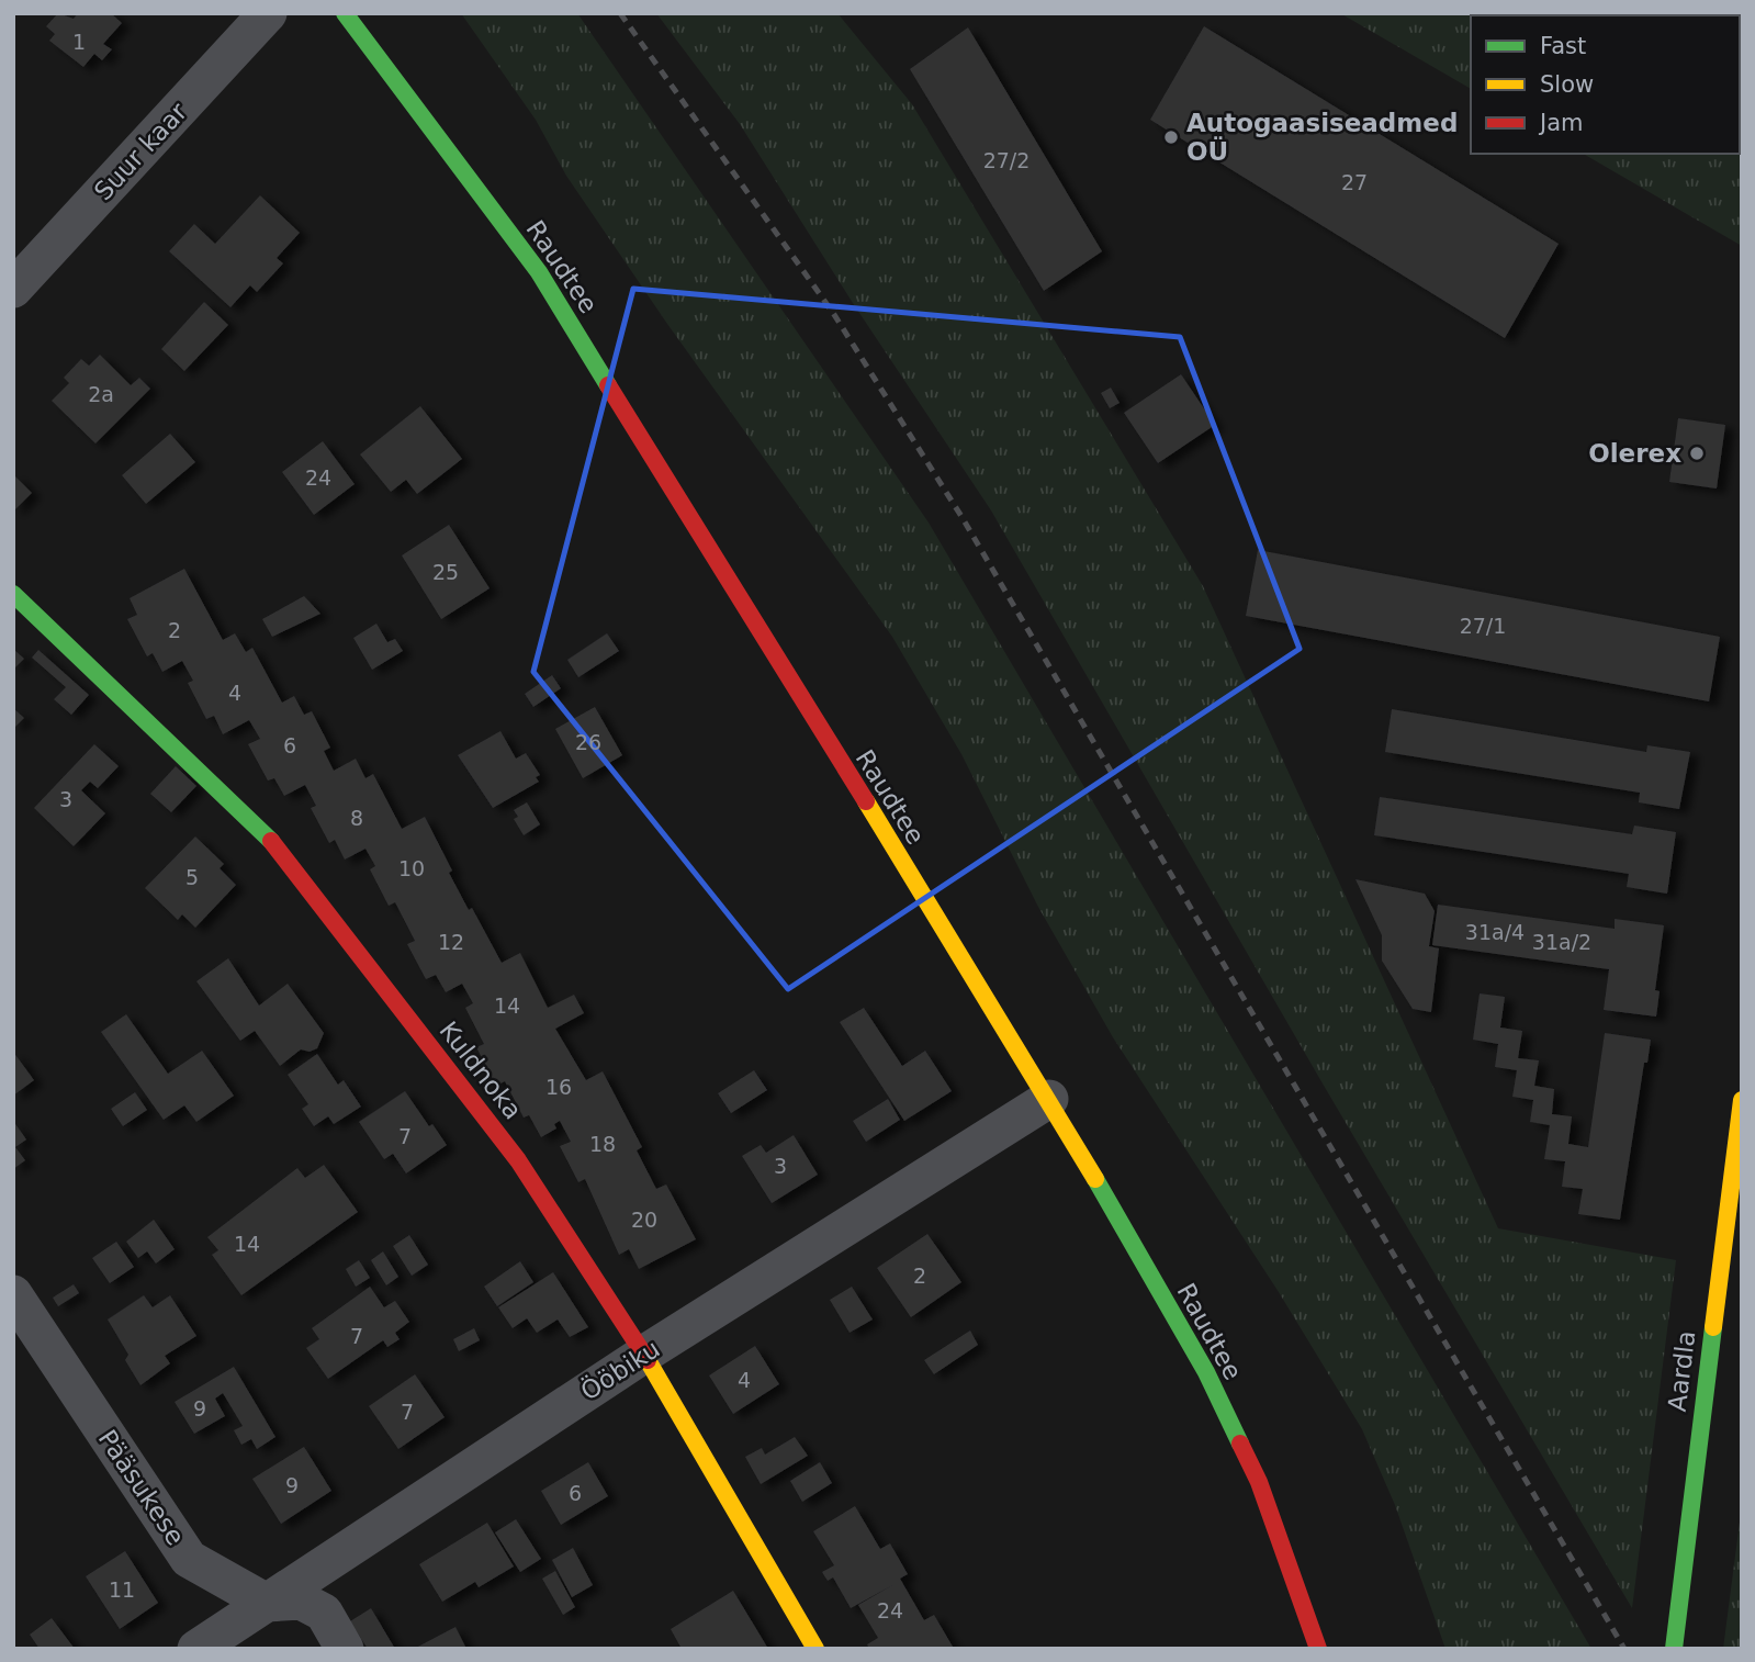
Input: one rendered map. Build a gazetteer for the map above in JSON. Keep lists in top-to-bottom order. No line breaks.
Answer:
{"streets":{"street":["Suur kaar","Raudtee","Kuldnoka","Ööbiku","Aardla","Pääsukese"]},"crossings":[["Raudtee","Ööbiku"],["Kuldnoka","Ööbiku"],["Ööbiku","Pääsukese"]],"places":["Autogaasiseadmed OÜ","Olerex"],"house_numbers":["1","27/2","27","2a","24","25","27/1","2","4","26","6","3","8","10","5","31a/4","12","31a/2","14","16","7","18","3","20","14","2","7","4","9","7","9","6","11","24"],"legend":["Fast","Slow","Jam"]}
